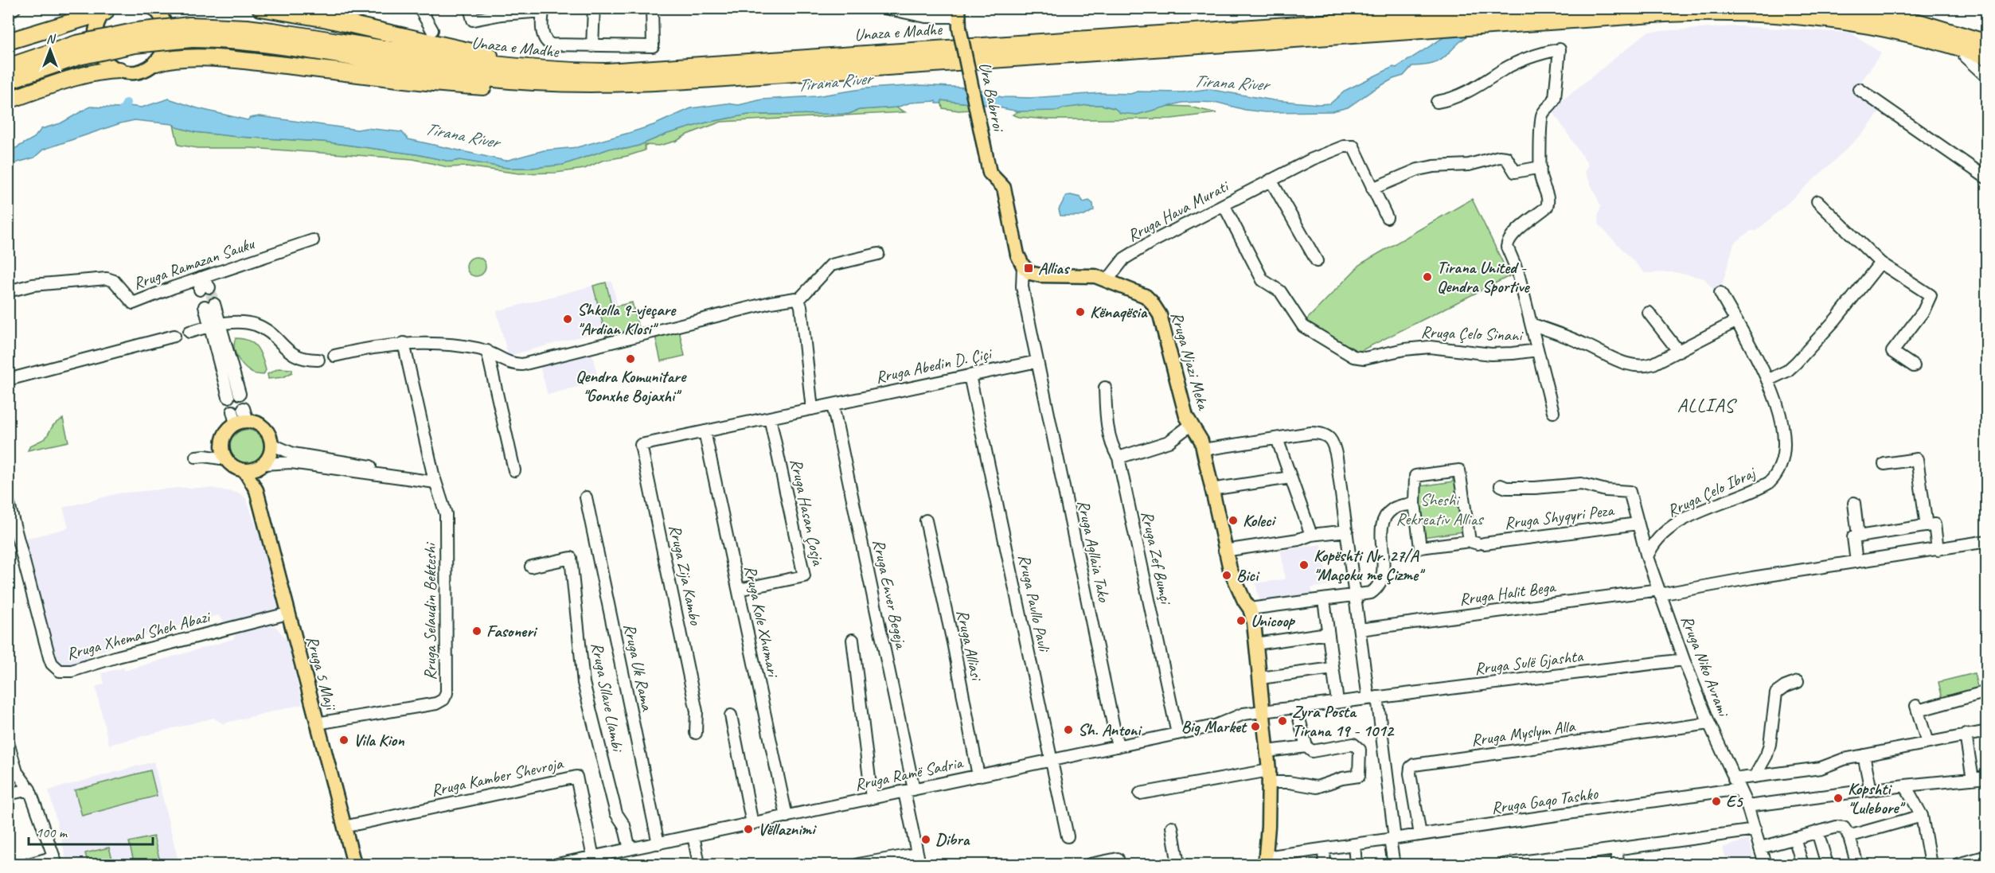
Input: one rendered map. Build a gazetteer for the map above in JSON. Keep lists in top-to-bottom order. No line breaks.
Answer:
{"streets":{"highway":["Unaza e Madhe"],"main road":["Ura Babrroi","Rruga Njazi Meka","Rruga 5 Maji"],"street":["Rruga Hava Murati","Rruga Ramazan Sauku","Rruga Çelo Sinani","Rruga Abedin D. Çiçi","Rruga Çelo Ibraj","Rruga Hasan Çosja","Rruga Shyqyri Peza","Rruga Agllaia Tako","Rruga Zef Bumçi","Rruga Zija Kambo","Rruga Halit Bega","Rruga Enver Begeja","Rruga Pavllo Pavli","Rruga Selaudin Bekteshi","Rruga Kole Xhumari","Rruga Xhemal Sheh Abazi","Rruga Alliasi","Rruga Sulë Gjashta","Rruga Niko Avrami","Rruga Uk Rama","Rruga Sllave Llambi","Rruga Myslym Alla","Rruga Ramë Sadria","Rruga Kamber Shevroja","Rruga Gaqo Tashko"]},"crossings":[["Ura Babrroi","Rruga Njazi Meka"],["Rruga Hava Murati","Rruga Çelo Sinani"],["Rruga Hava Murati","Rruga Njazi Meka"],["Rruga Njazi Meka","Rruga Zef Bumçi"],["Rruga Njazi Meka","Rruga Sulë Gjashta"],["Rruga Njazi Meka","Rruga Ramë Sadria"],["Rruga Njazi Meka","Rruga Gaqo Tashko"],["Rruga Abedin D. Çiçi","Rruga Hasan Çosja"],["Rruga Abedin D. Çiçi","Rruga Agllaia Tako"],["Rruga Abedin D. Çiçi","Rruga Zija Kambo"],["Rruga Abedin D. Çiçi","Rruga Enver Begeja"],["Rruga Abedin D. Çiçi","Rruga Pavllo Pavli"],["Rruga Abedin D. Çiçi","Rruga Kole Xhumari"],["Rruga Çelo Ibraj","Rruga Niko Avrami"],["Rruga Hasan Çosja","Rruga Kole Xhumari"],["Rruga Shyqyri Peza","Rruga Niko Avrami"],["Rruga Agllaia Tako","Rruga Ramë Sadria"],["Rruga Zef Bumçi","Rruga Ramë Sadria"],["Rruga Halit Bega","Rruga Niko Avrami"],["Rruga Enver Begeja","Rruga Ramë Sadria"],["Rruga Pavllo Pavli","Rruga Ramë Sadria"],["Rruga Selaudin Bekteshi","Rruga 5 Maji"],["Rruga Kole Xhumari","Rruga Ramë Sadria"],["Rruga Xhemal Sheh Abazi","Rruga 5 Maji"],["Rruga Alliasi","Rruga Ramë Sadria"],["Rruga Sulë Gjashta","Rruga Niko Avrami"],["Rruga Sulë Gjashta","Rruga Ramë Sadria"],["Rruga Niko Avrami","Rruga Myslym Alla"],["Rruga Niko Avrami","Rruga Gaqo Tashko"],["Rruga Uk Rama","Rruga Ramë Sadria"],["Rruga 5 Maji","Rruga Kamber Shevroja"],["Rruga Sllave Llambi","Rruga Ramë Sadria"],["Rruga Myslym Alla","Rruga Gaqo Tashko"],["Rruga Ramë Sadria","Rruga Kamber Shevroja"]],"districts":["ALLIAS"],"water":["Tirana River"],"parks":["Sheshi Rekreativ Allias"],"places":{"transit":["Allias"],"other":["Tirana United - Qendra Sportive","Kënaqësia","Shkolla 9-vjeçare \"Ardian Klosi\"","Qendra Komunitare \"Gonxhe Bojaxhi\"","Koleci","Kopështi Nr. 27/A \"Maçoku me Çizme\"","Bici","Unicoop","Fasoneri","Zyra Posta Tirana 19 - 1012","Big Market","Sh. Antoni","Vila Kion","Kopshti \"Lulebore\"","E5","Vëllaznimi","Dibra"]},"scale_bar":"100 m","north":"top"}
